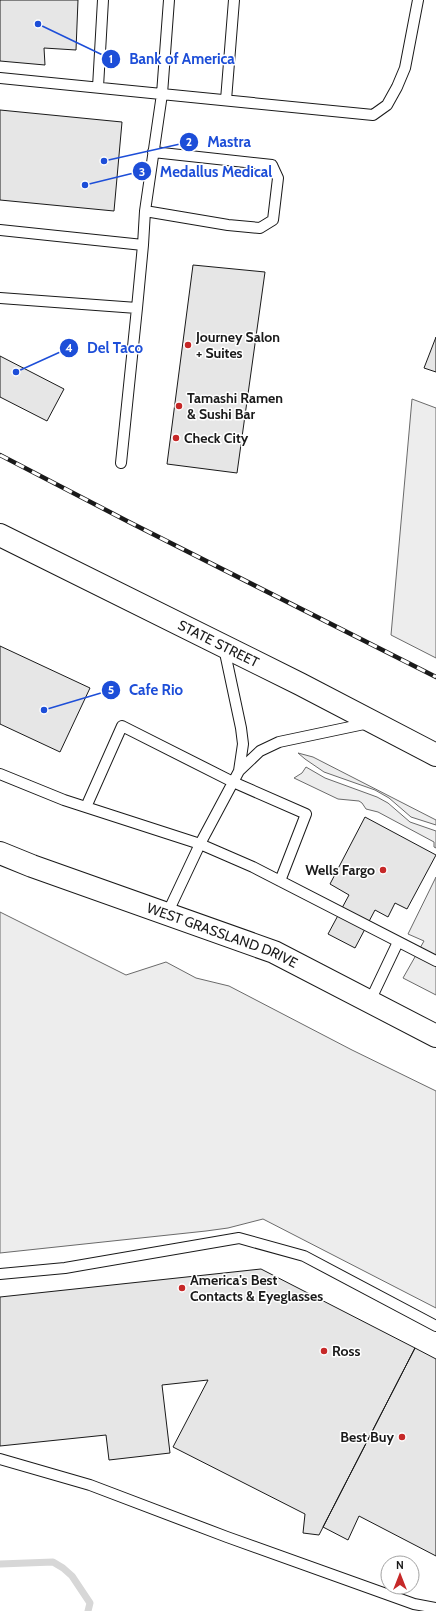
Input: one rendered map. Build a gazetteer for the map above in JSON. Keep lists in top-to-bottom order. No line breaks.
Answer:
{"streets":{"main road":["STATE STREET","WEST GRASSLAND DRIVE"]},"places":["Bank of America","Mastra","Medallus Medical","Journey Salon + Suites","Del Taco","Tamashi Ramen & Sushi Bar","Check City","Cafe Rio","Wells Fargo","America's Best Contacts & Eyeglasses","Ross","Best Buy"],"north":"top"}
